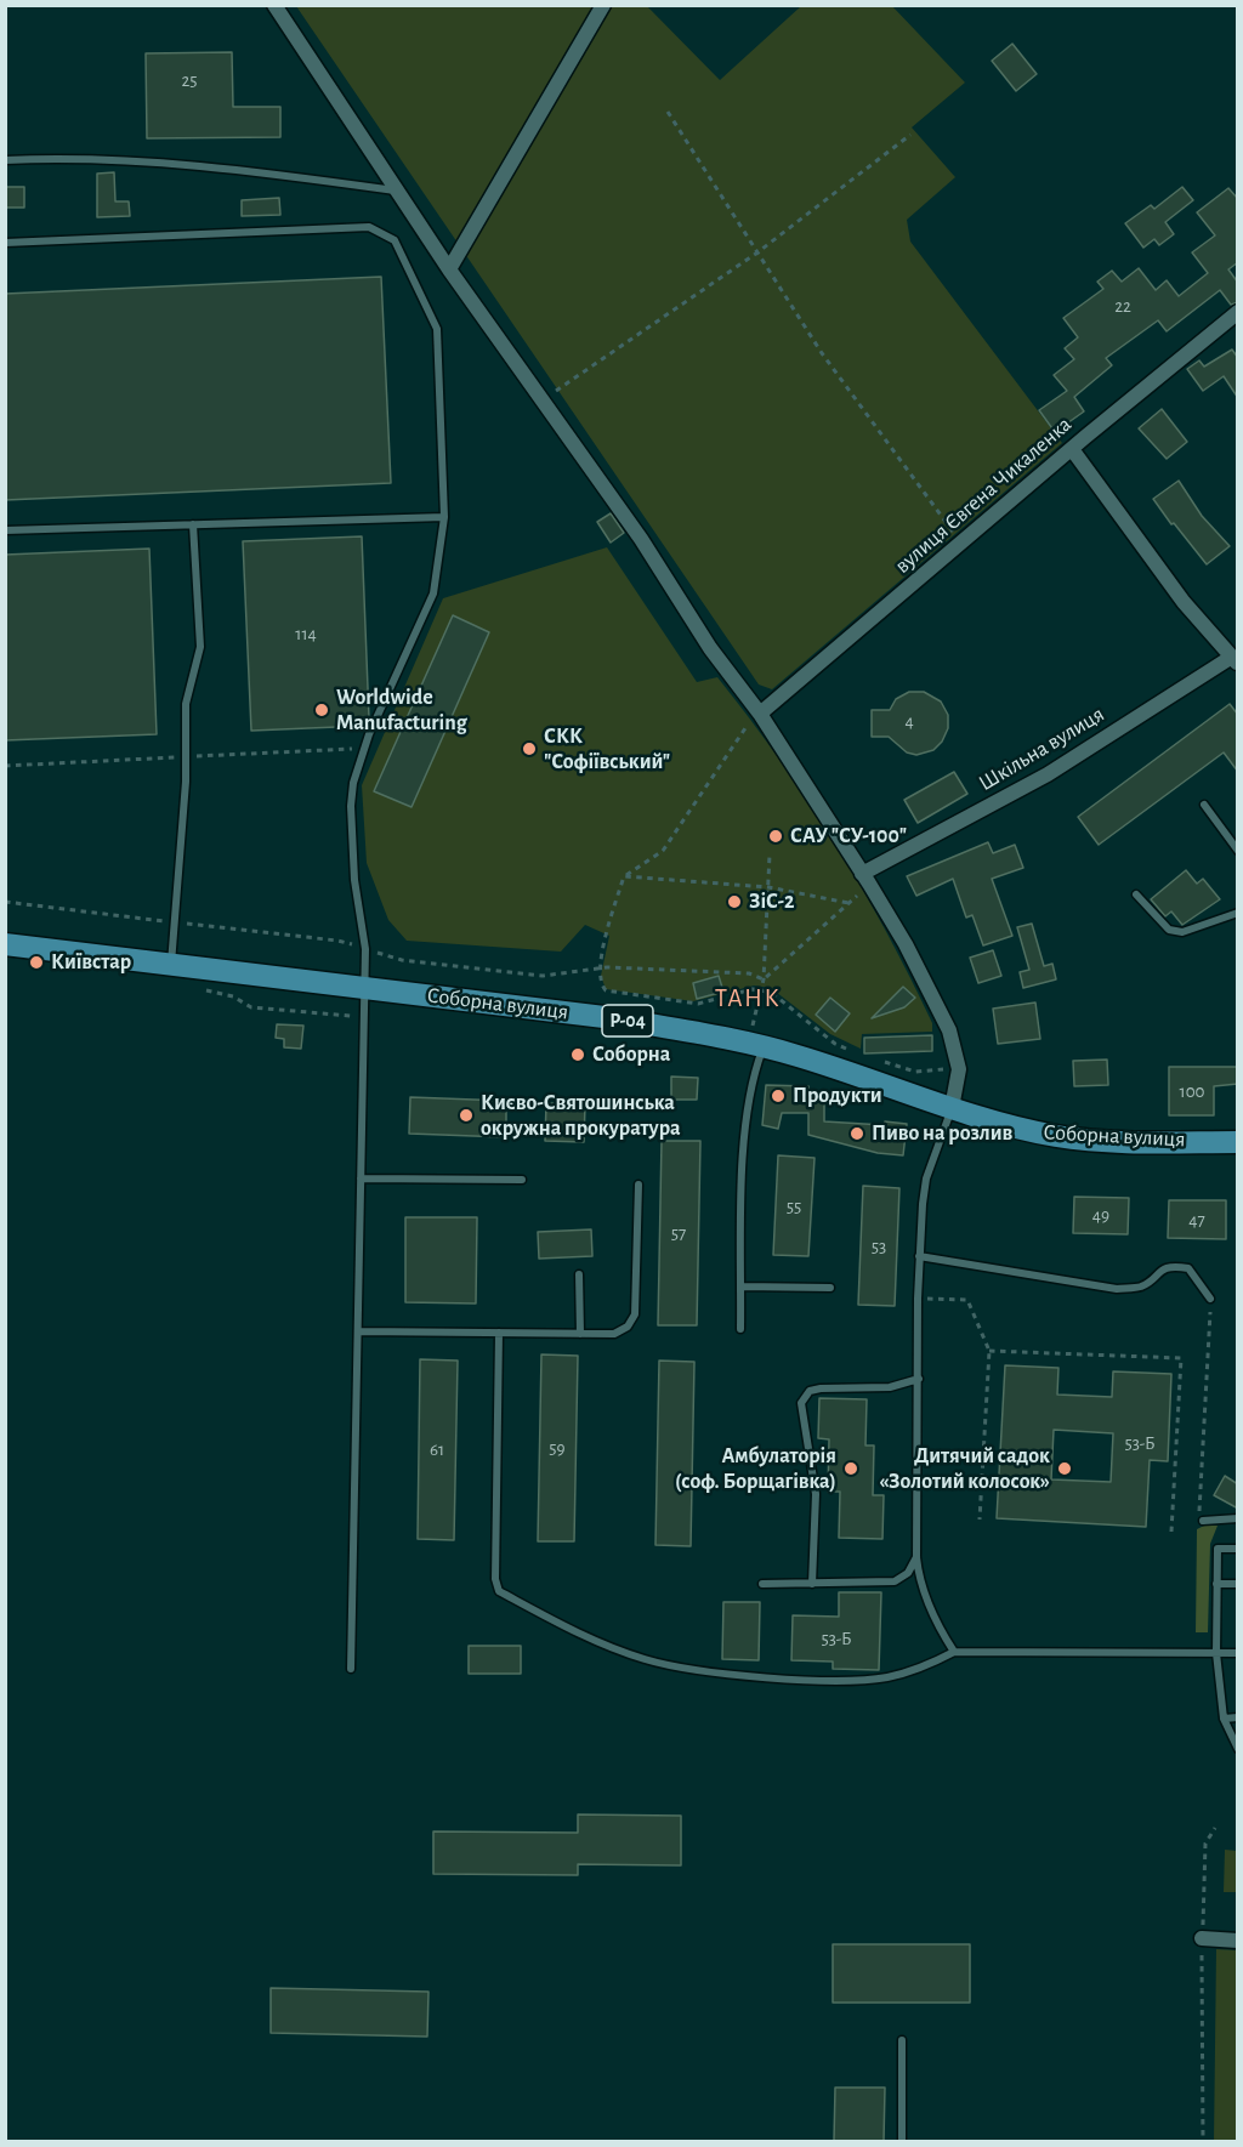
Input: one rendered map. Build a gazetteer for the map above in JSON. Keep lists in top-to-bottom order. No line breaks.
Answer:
{"streets":{"main road":["Соборна вулиця","Р-04"],"street":["вулиця Євгена Чикаленка","Шкільна вулиця"]},"districts":["ТАНК"],"places":["Worldwide Manufacturing","СКК \"Софіївський\"","САУ \"СУ-100\"","ЗіС-2","Київстар","Соборна","Продукти","Києво-Святошинська окружна прокуратура","Пиво на розлив","Амбулаторія (соф. Борщагівка)","Дитячий садок «Золотий колосок»"],"house_numbers":["25","22","114","4","100","55","49","47","57","53","53-Б","59","61","53-Б"]}
